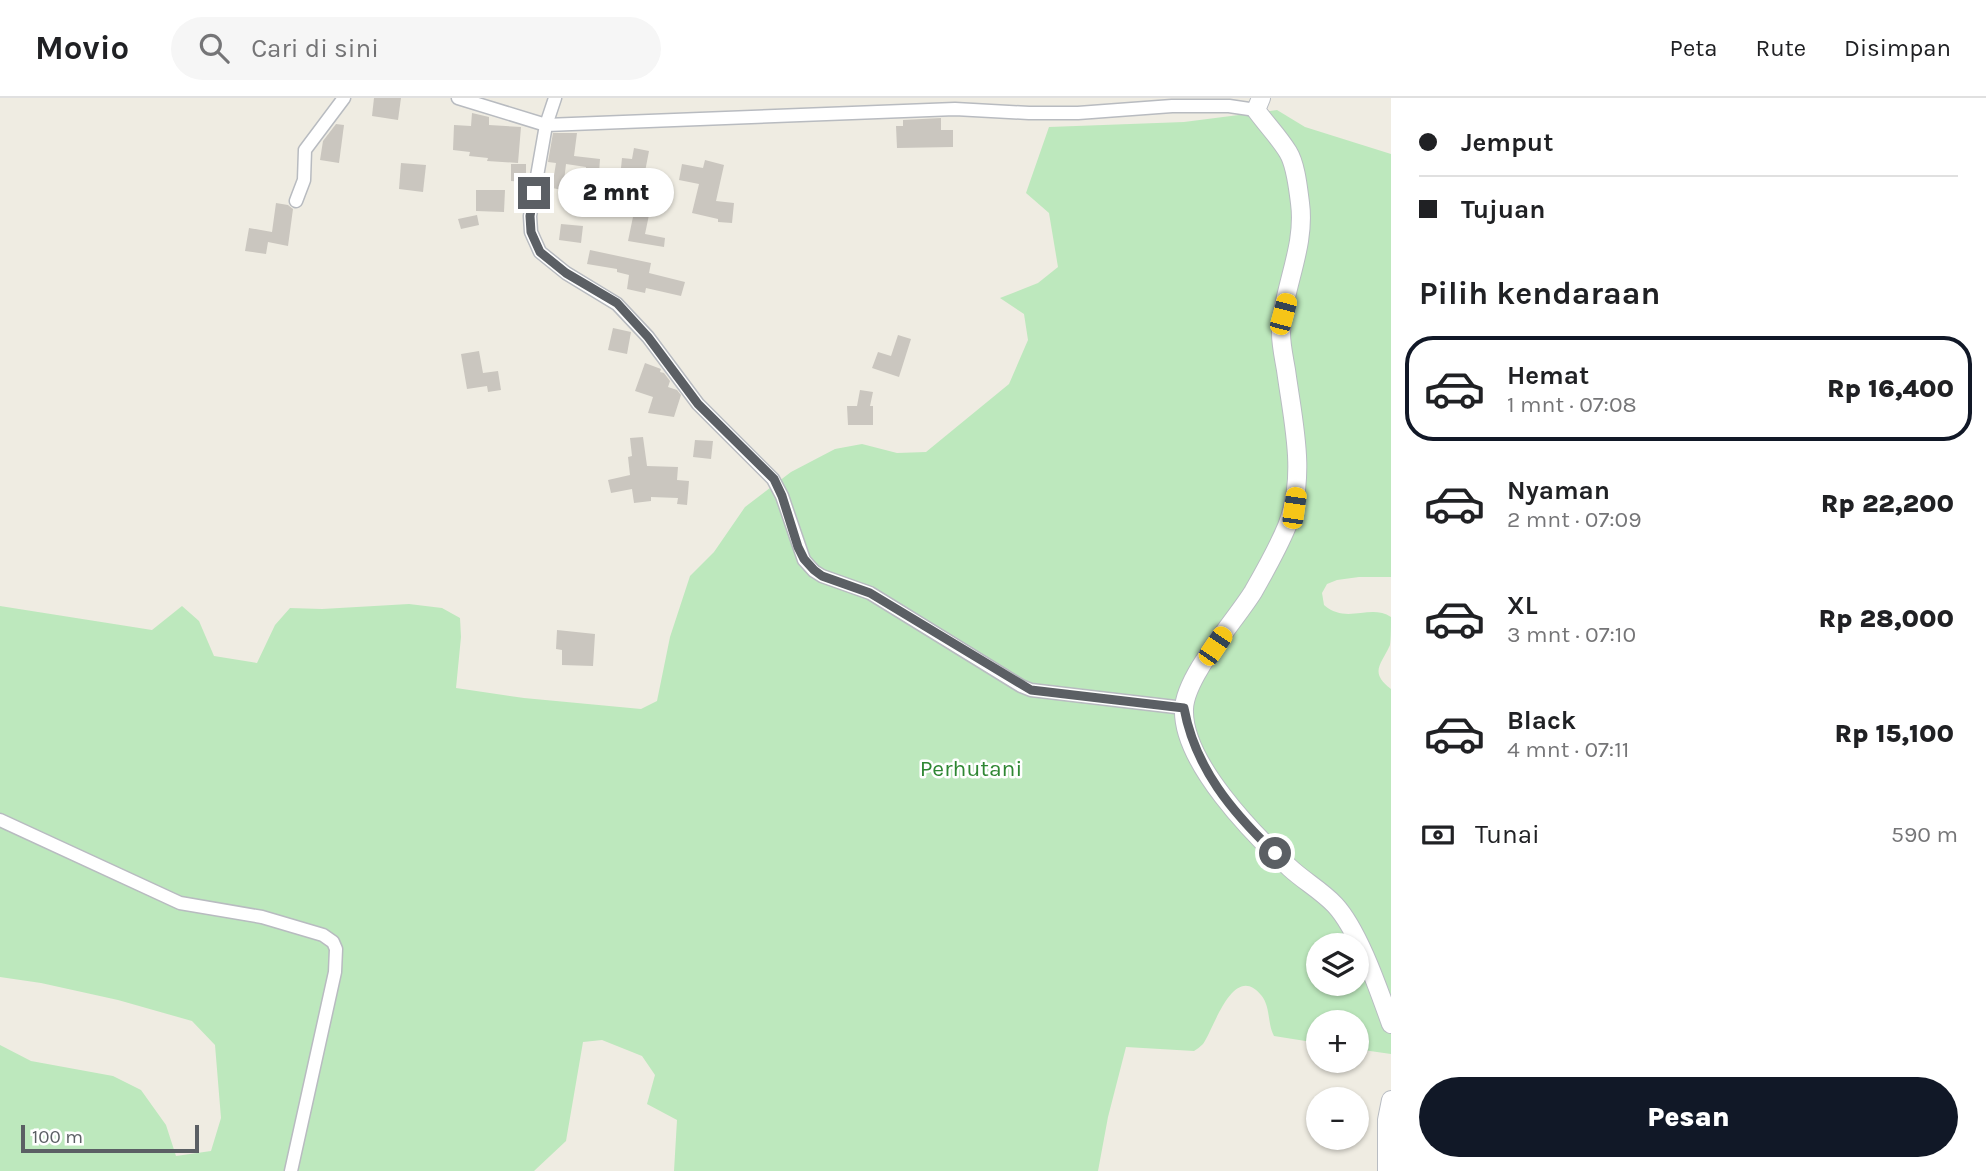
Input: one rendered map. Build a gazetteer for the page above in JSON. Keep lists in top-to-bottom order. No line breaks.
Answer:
{"parks":["Perhutani"],"scale_bar":"100 m","page":{"header":"Movio","search":"Cari di sini","nav":["Peta","Rute","Disimpan"],"banner":["Jemput","Tujuan"],"bubble":"2 mnt","heading":"Pilih kendaraan","list":[{"name":"Hemat","note":"1 mnt · 07:08","value":"Rp 16,400"},{"name":"Nyaman","note":"2 mnt · 07:09","value":"Rp 22,200"},{"name":"XL","note":"3 mnt · 07:10","value":"Rp 28,000"},{"name":"Black","note":"4 mnt · 07:11","value":"Rp 15,100"}],"pay":["Tunai","590 m"],"map_buttons":["+","−"],"buttons":"Pesan","scale":"100 m"}}
